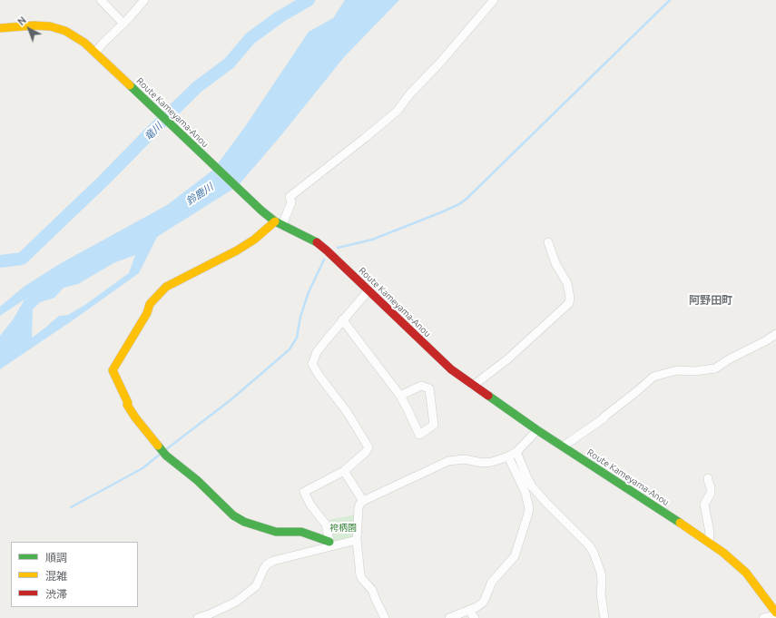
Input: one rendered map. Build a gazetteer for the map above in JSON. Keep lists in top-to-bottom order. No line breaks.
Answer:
{"streets":{"main road":["Route Kameyama-Anou"]},"districts":["阿野田町"],"water":["竜川","鈴鹿川"],"parks":["袴柄園"],"legend":["順調","混雑","渋滞"],"north":"top left"}
